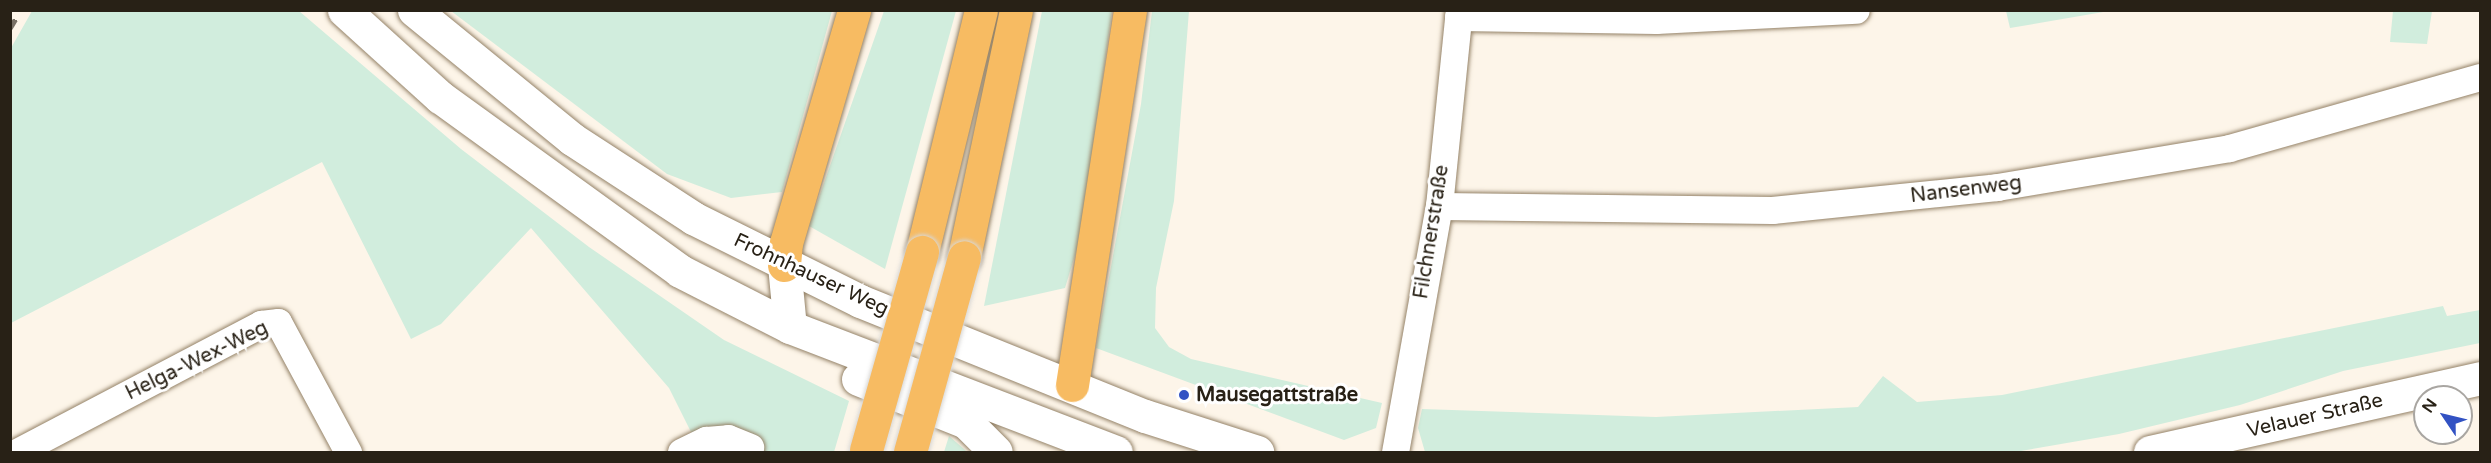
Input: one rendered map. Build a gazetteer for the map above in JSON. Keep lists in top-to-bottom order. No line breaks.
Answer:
{"streets":{"main road":["Frohnhauser Weg","Velauer Straße"],"street":["Nansenweg","Filchnerstraße","Helga-Wex-Weg"]},"crossings":[["Nansenweg","Filchnerstraße"]],"places":["Mausegattstraße"],"north":"top left"}
